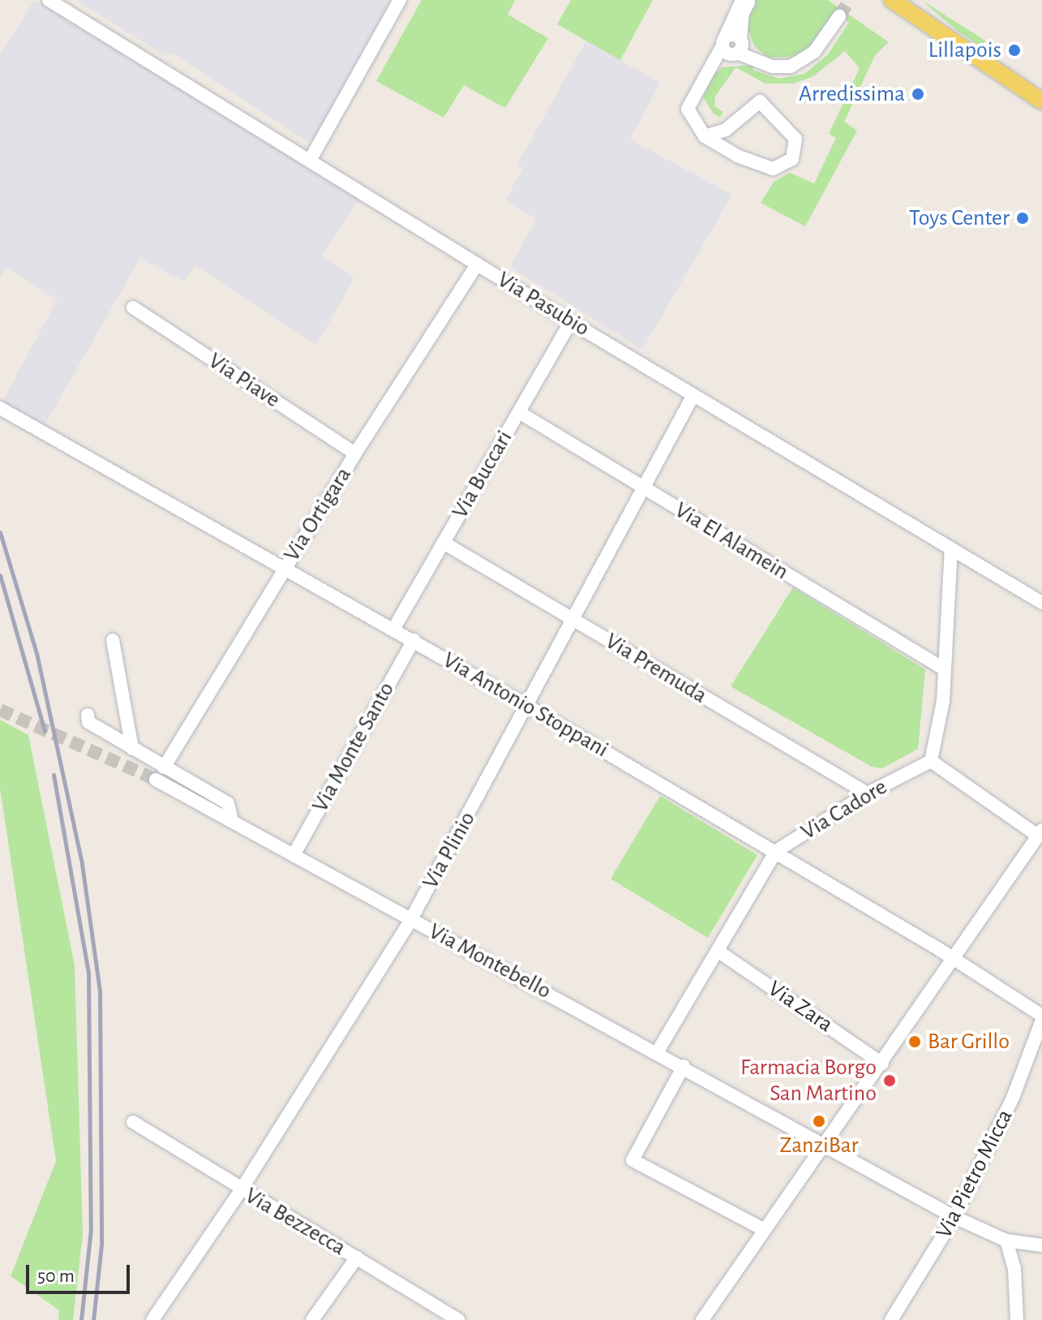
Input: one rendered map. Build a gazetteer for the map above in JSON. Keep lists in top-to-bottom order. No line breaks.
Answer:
{"streets":{"street":["Via Pasubio","Via Piave","Via Buccari","Via Ortigara","Via El Alamein","Via Premuda","Via Antonio Stoppani","Via Monte Santo","Via Cadore","Via Plinio","Via Montebello","Via Zara","Via Pietro Micca","Via Bezzecca"]},"crossings":[["Via Pasubio","Via Buccari"],["Via Pasubio","Via Ortigara"],["Via Pasubio","Via Plinio"],["Via Piave","Via Ortigara"],["Via Buccari","Via El Alamein"],["Via Buccari","Via Premuda"],["Via Buccari","Via Antonio Stoppani"],["Via Ortigara","Via Antonio Stoppani"],["Via El Alamein","Via Plinio"],["Via Premuda","Via Cadore"],["Via Premuda","Via Plinio"],["Via Antonio Stoppani","Via Monte Santo"],["Via Antonio Stoppani","Via Cadore"],["Via Antonio Stoppani","Via Plinio"],["Via Antonio Stoppani","Via Pietro Micca"],["Via Monte Santo","Via Montebello"],["Via Cadore","Via Montebello"],["Via Cadore","Via Zara"],["Via Plinio","Via Montebello"],["Via Plinio","Via Bezzecca"],["Via Montebello","Via Pietro Micca"]],"places":["Lillapois","Arredissima","Toys Center","Bar Grillo","Farmacia Borgo San Martino","ZanziBar"],"scale_bar":"50 m"}
